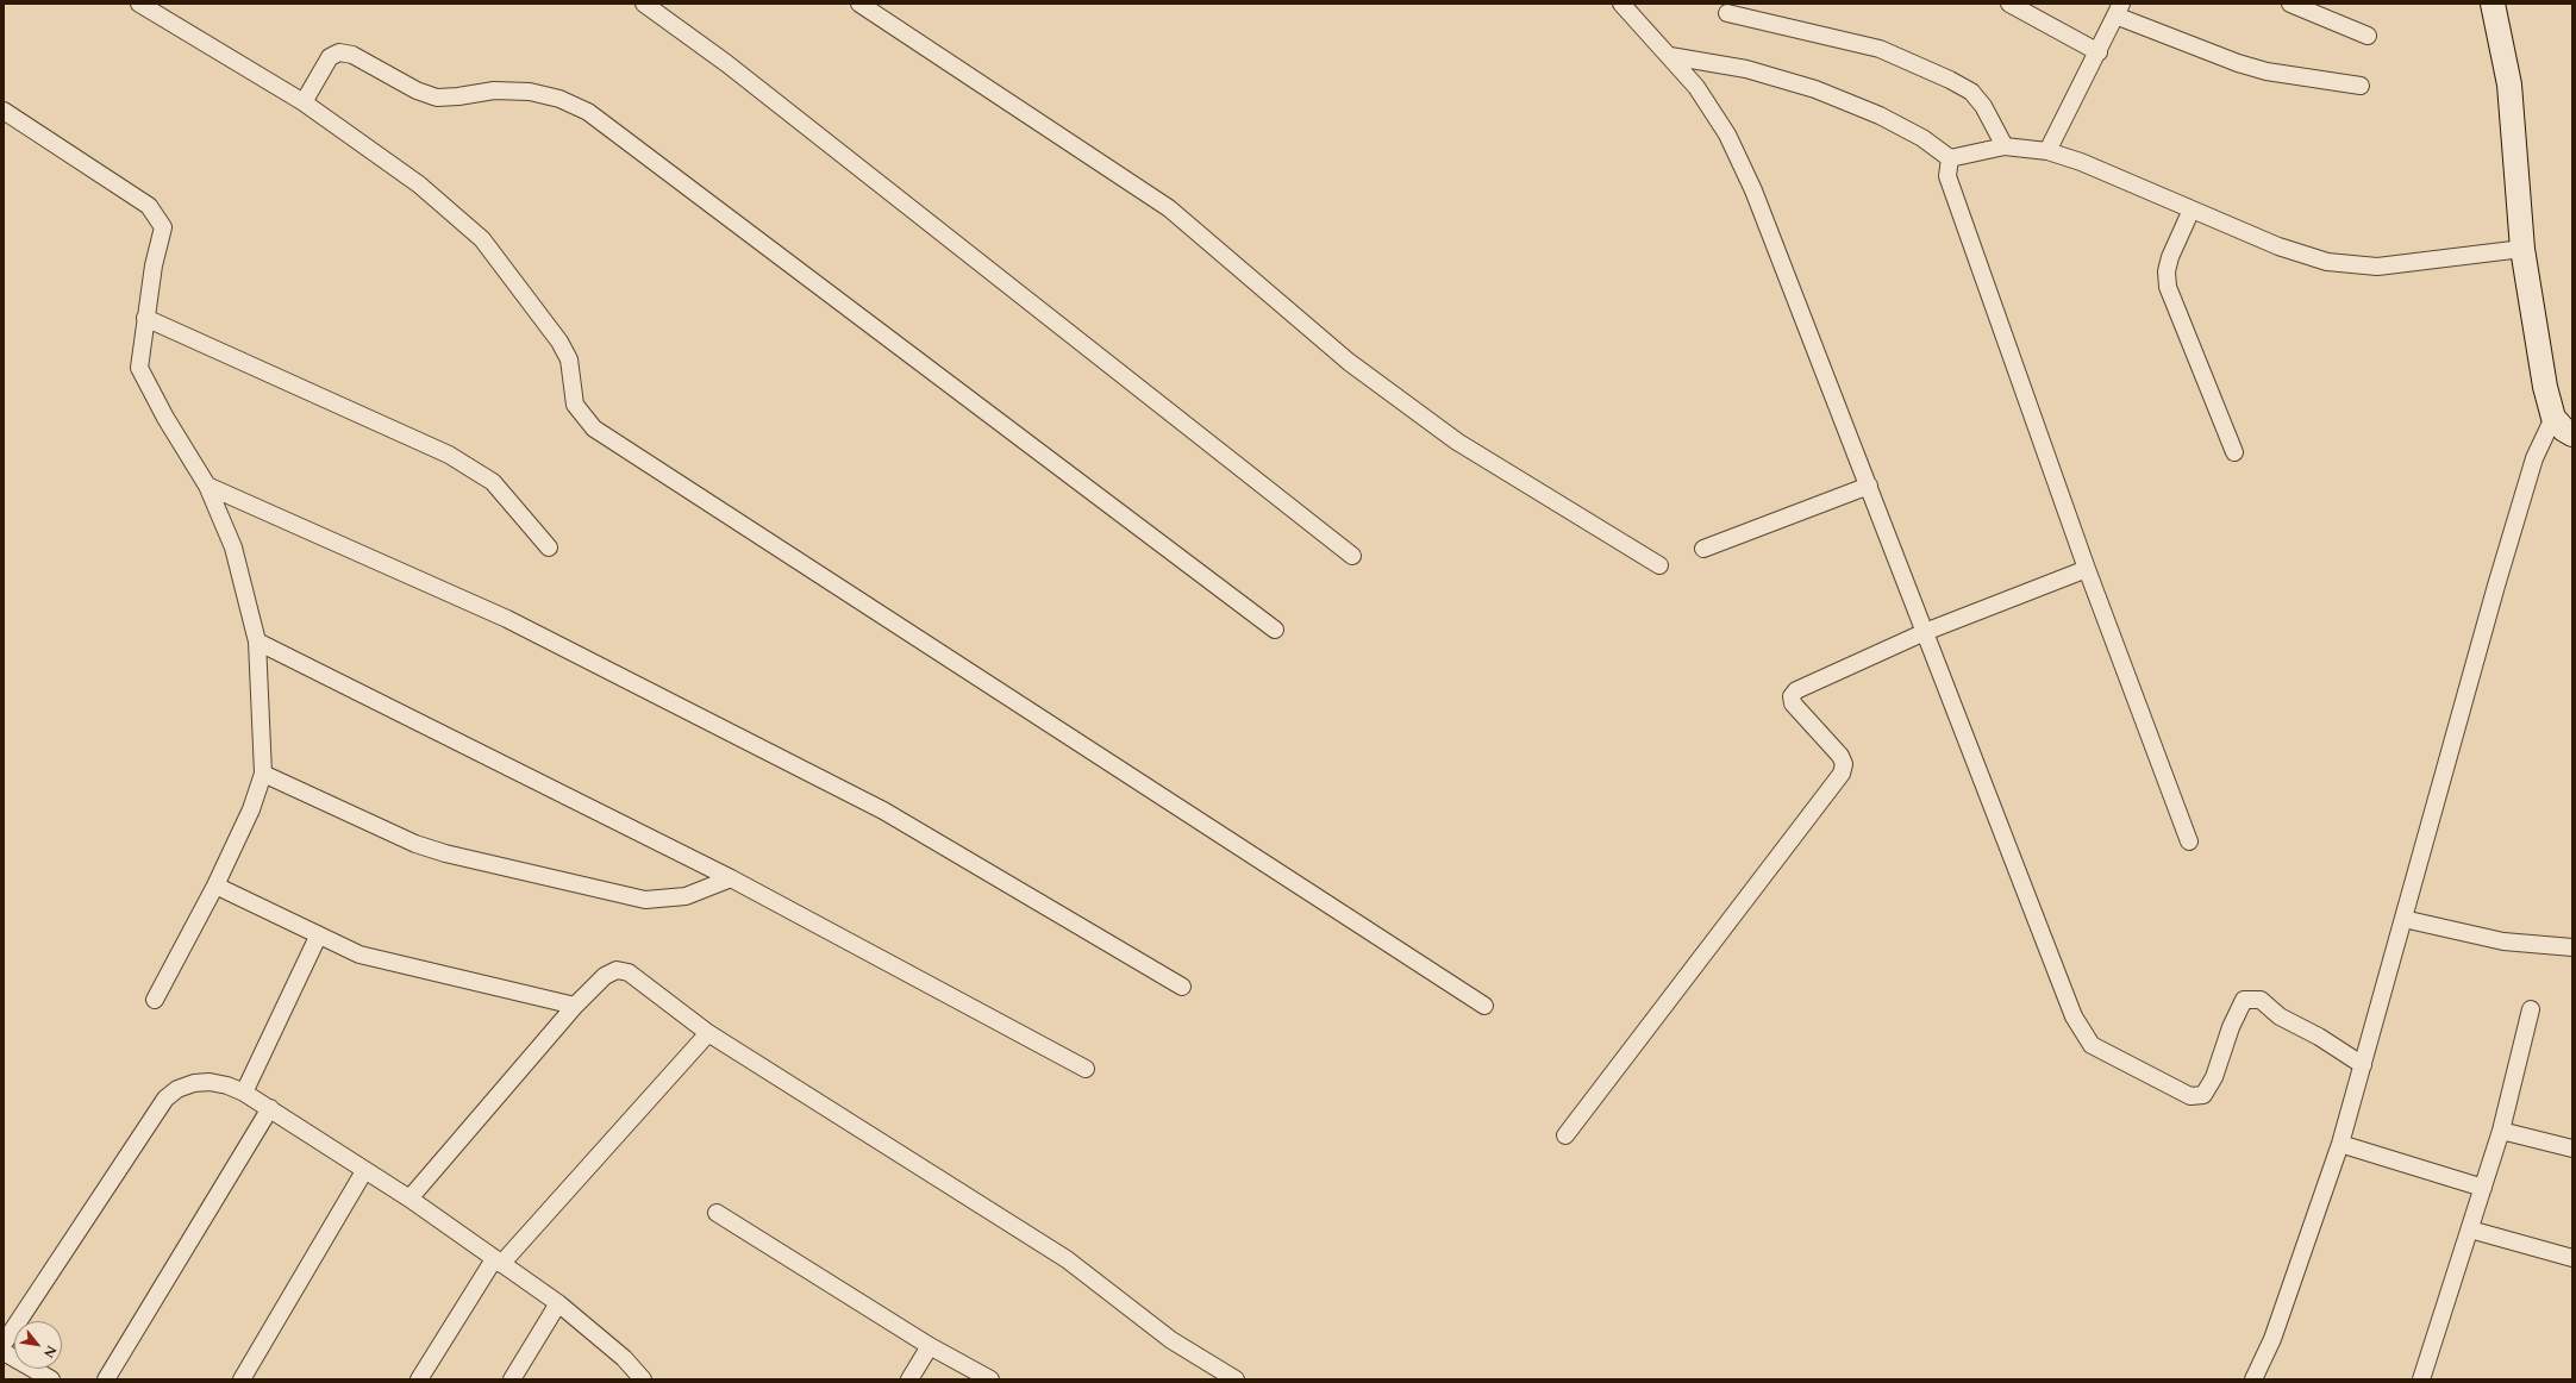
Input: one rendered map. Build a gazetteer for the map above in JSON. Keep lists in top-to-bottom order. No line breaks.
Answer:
{"north":"bottom right"}
